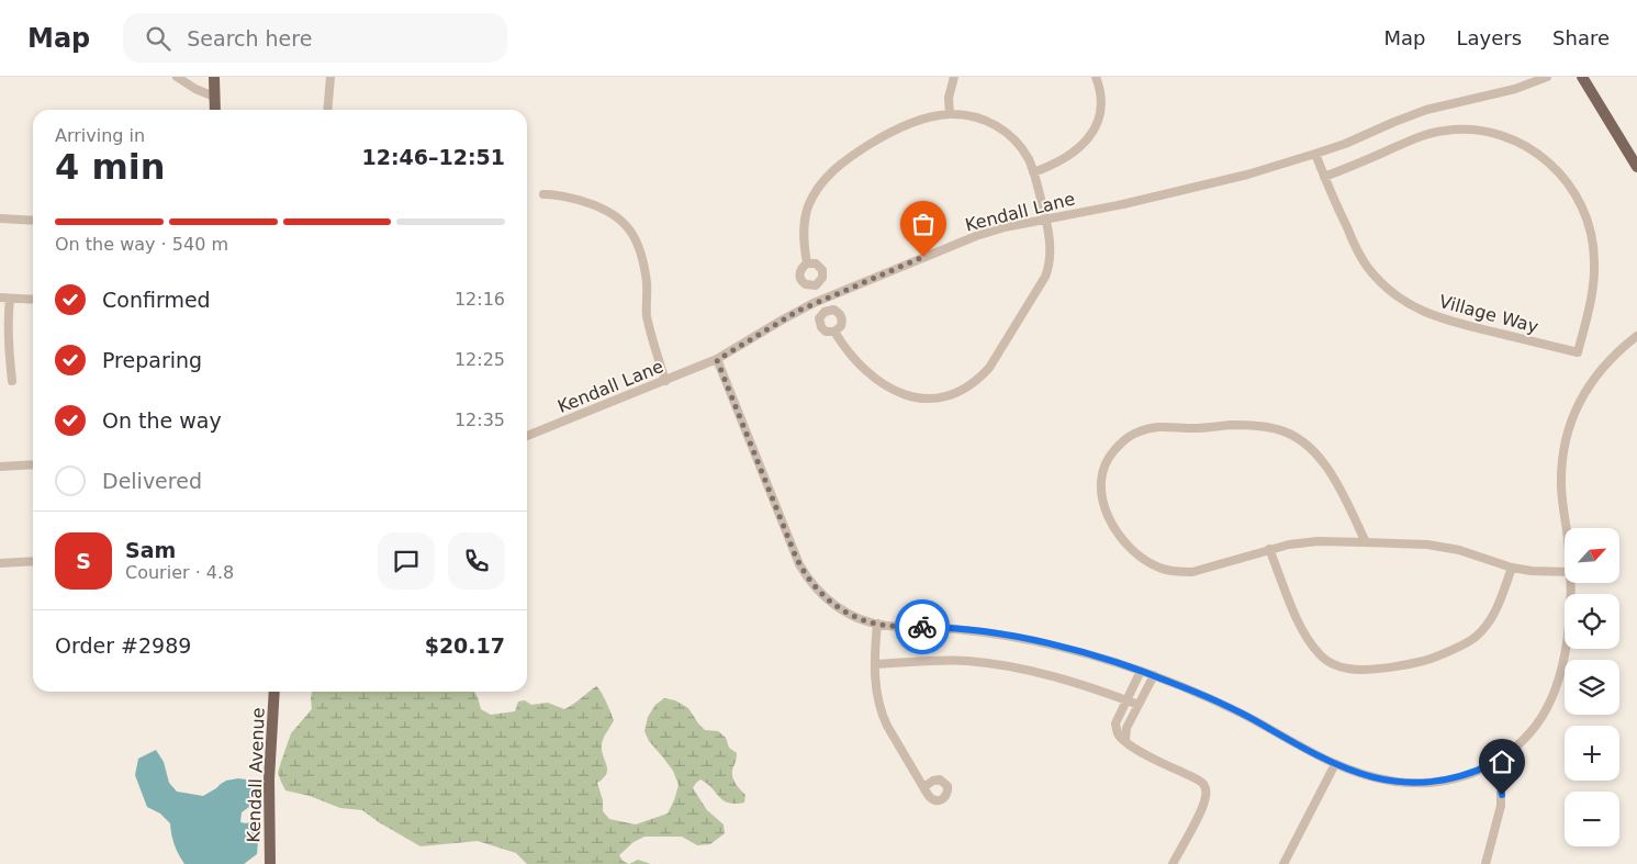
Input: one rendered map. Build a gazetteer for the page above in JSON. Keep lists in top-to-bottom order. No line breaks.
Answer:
{"streets":{"main road":["Kendall Avenue"],"street":["Kendall Lane","Village Way"]},"crossings":[["Kendall Lane","Village Way"]],"north":"top right","page":{"header":"Map","search":"Search here","nav":["Map","Layers","Share"],"heading":["4 min","Arriving in","12:46–12:51"],"panel":["Sam","Courier · 4.8","Order #2989","$20.17"],"bar":"On the way · 540 m","list":[["Confirmed","12:16"],["Preparing","12:25"],["On the way","12:35"],"Delivered"],"map_buttons":["+","−"],"round":"S"}}
